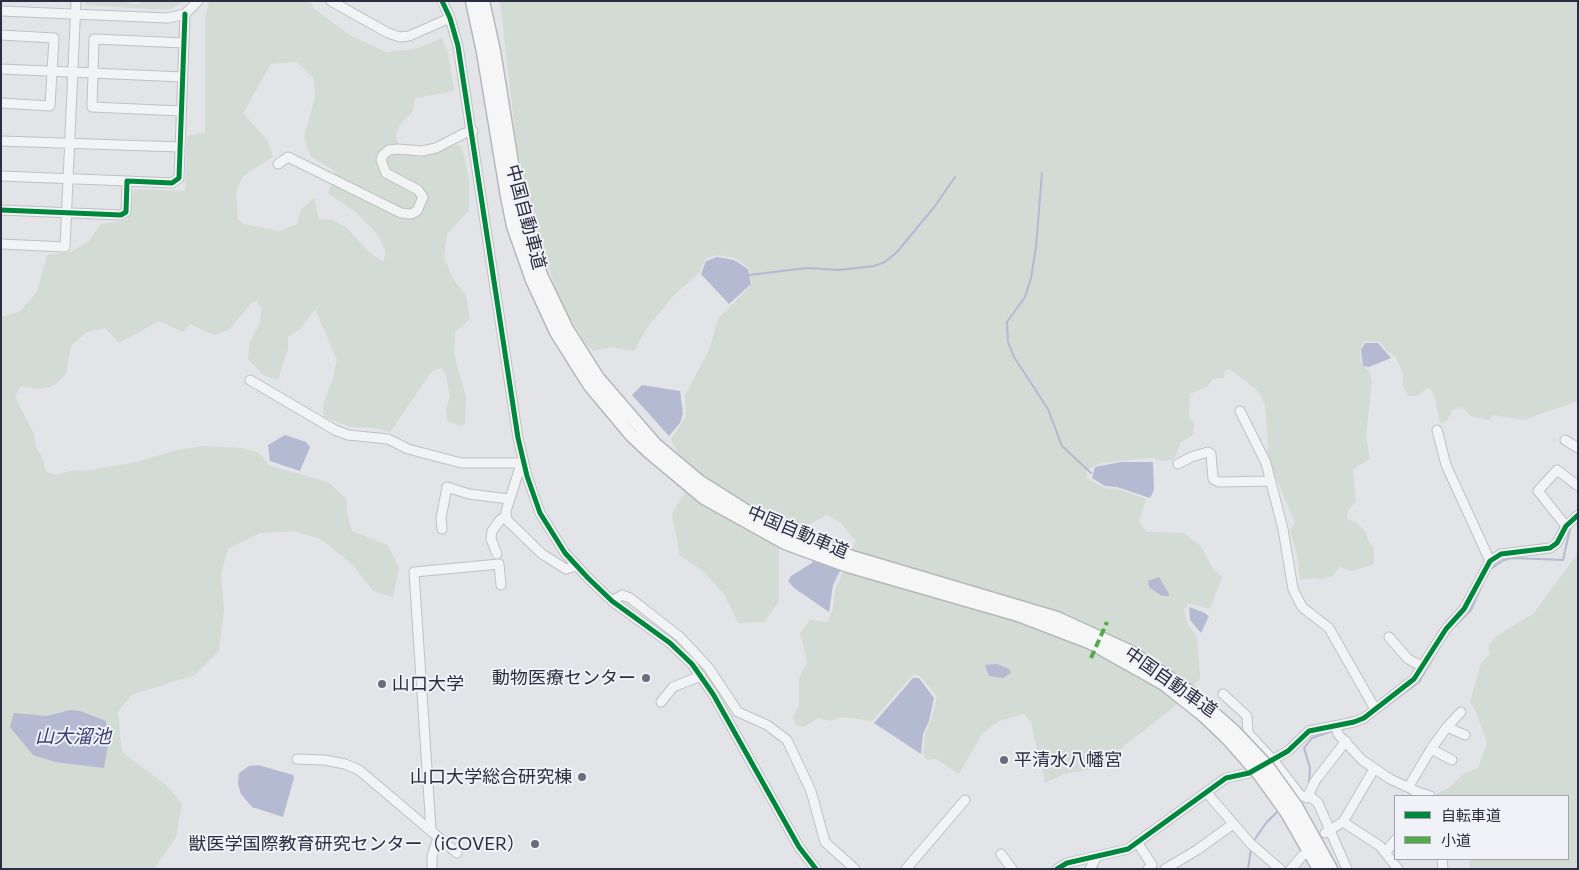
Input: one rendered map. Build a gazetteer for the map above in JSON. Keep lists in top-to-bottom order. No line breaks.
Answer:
{"streets":{"highway":["中国自動車道"]},"water":["山大溜池"],"places":["動物医療センター","山口大学","平清水八幡宮","山口大学総合研究棟","獣医学国際教育研究センター（iCOVER）"],"legend":["自転車道","小道"]}
